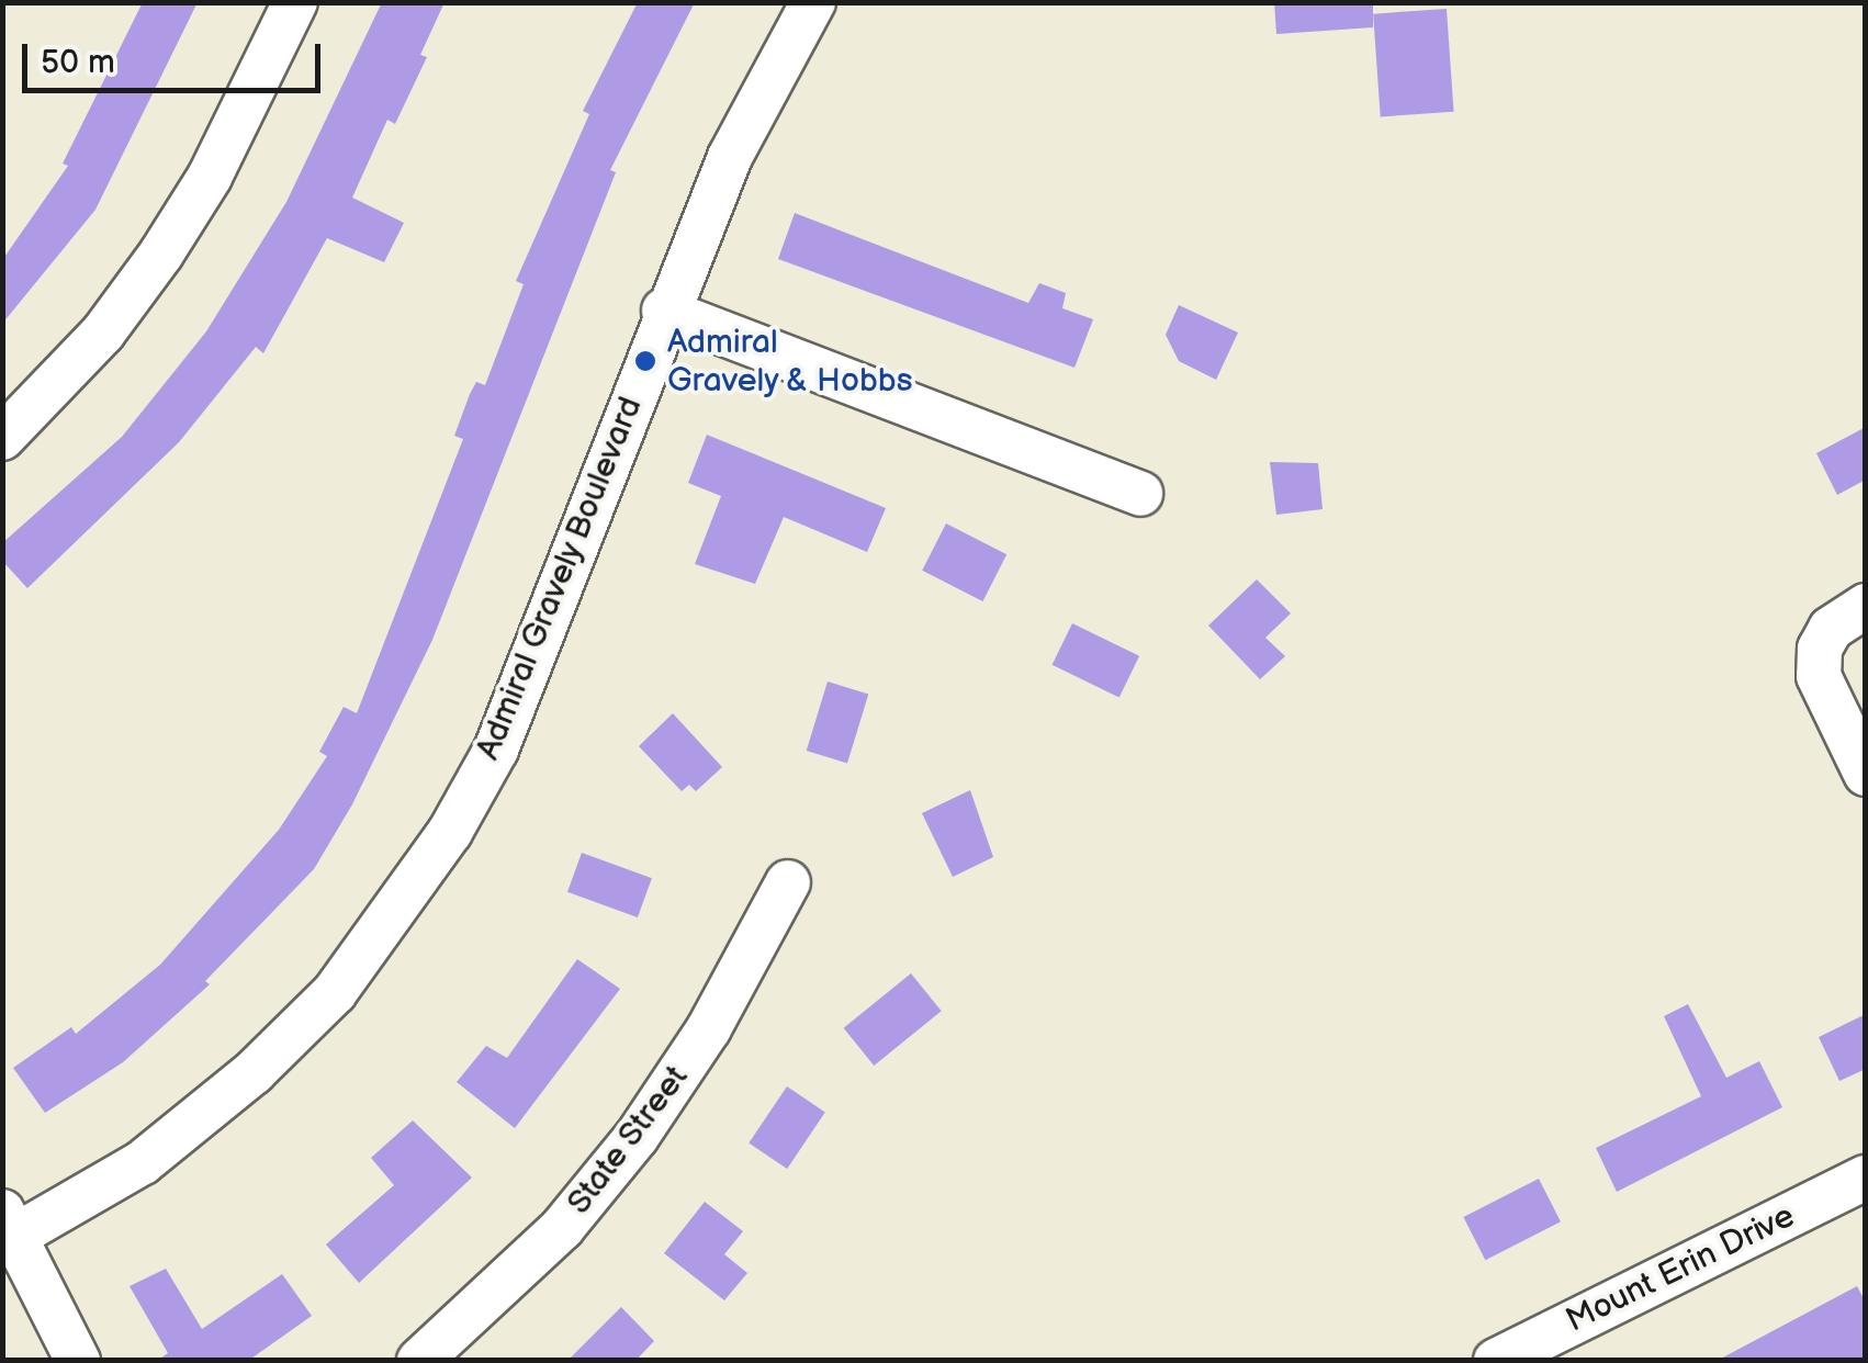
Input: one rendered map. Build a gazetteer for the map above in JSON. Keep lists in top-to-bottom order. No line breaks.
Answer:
{"streets":{"street":["Admiral Gravely Boulevard","State Street","Mount Erin Drive"]},"places":["Admiral Gravely & Hobbs"],"scale_bar":"50 m"}
